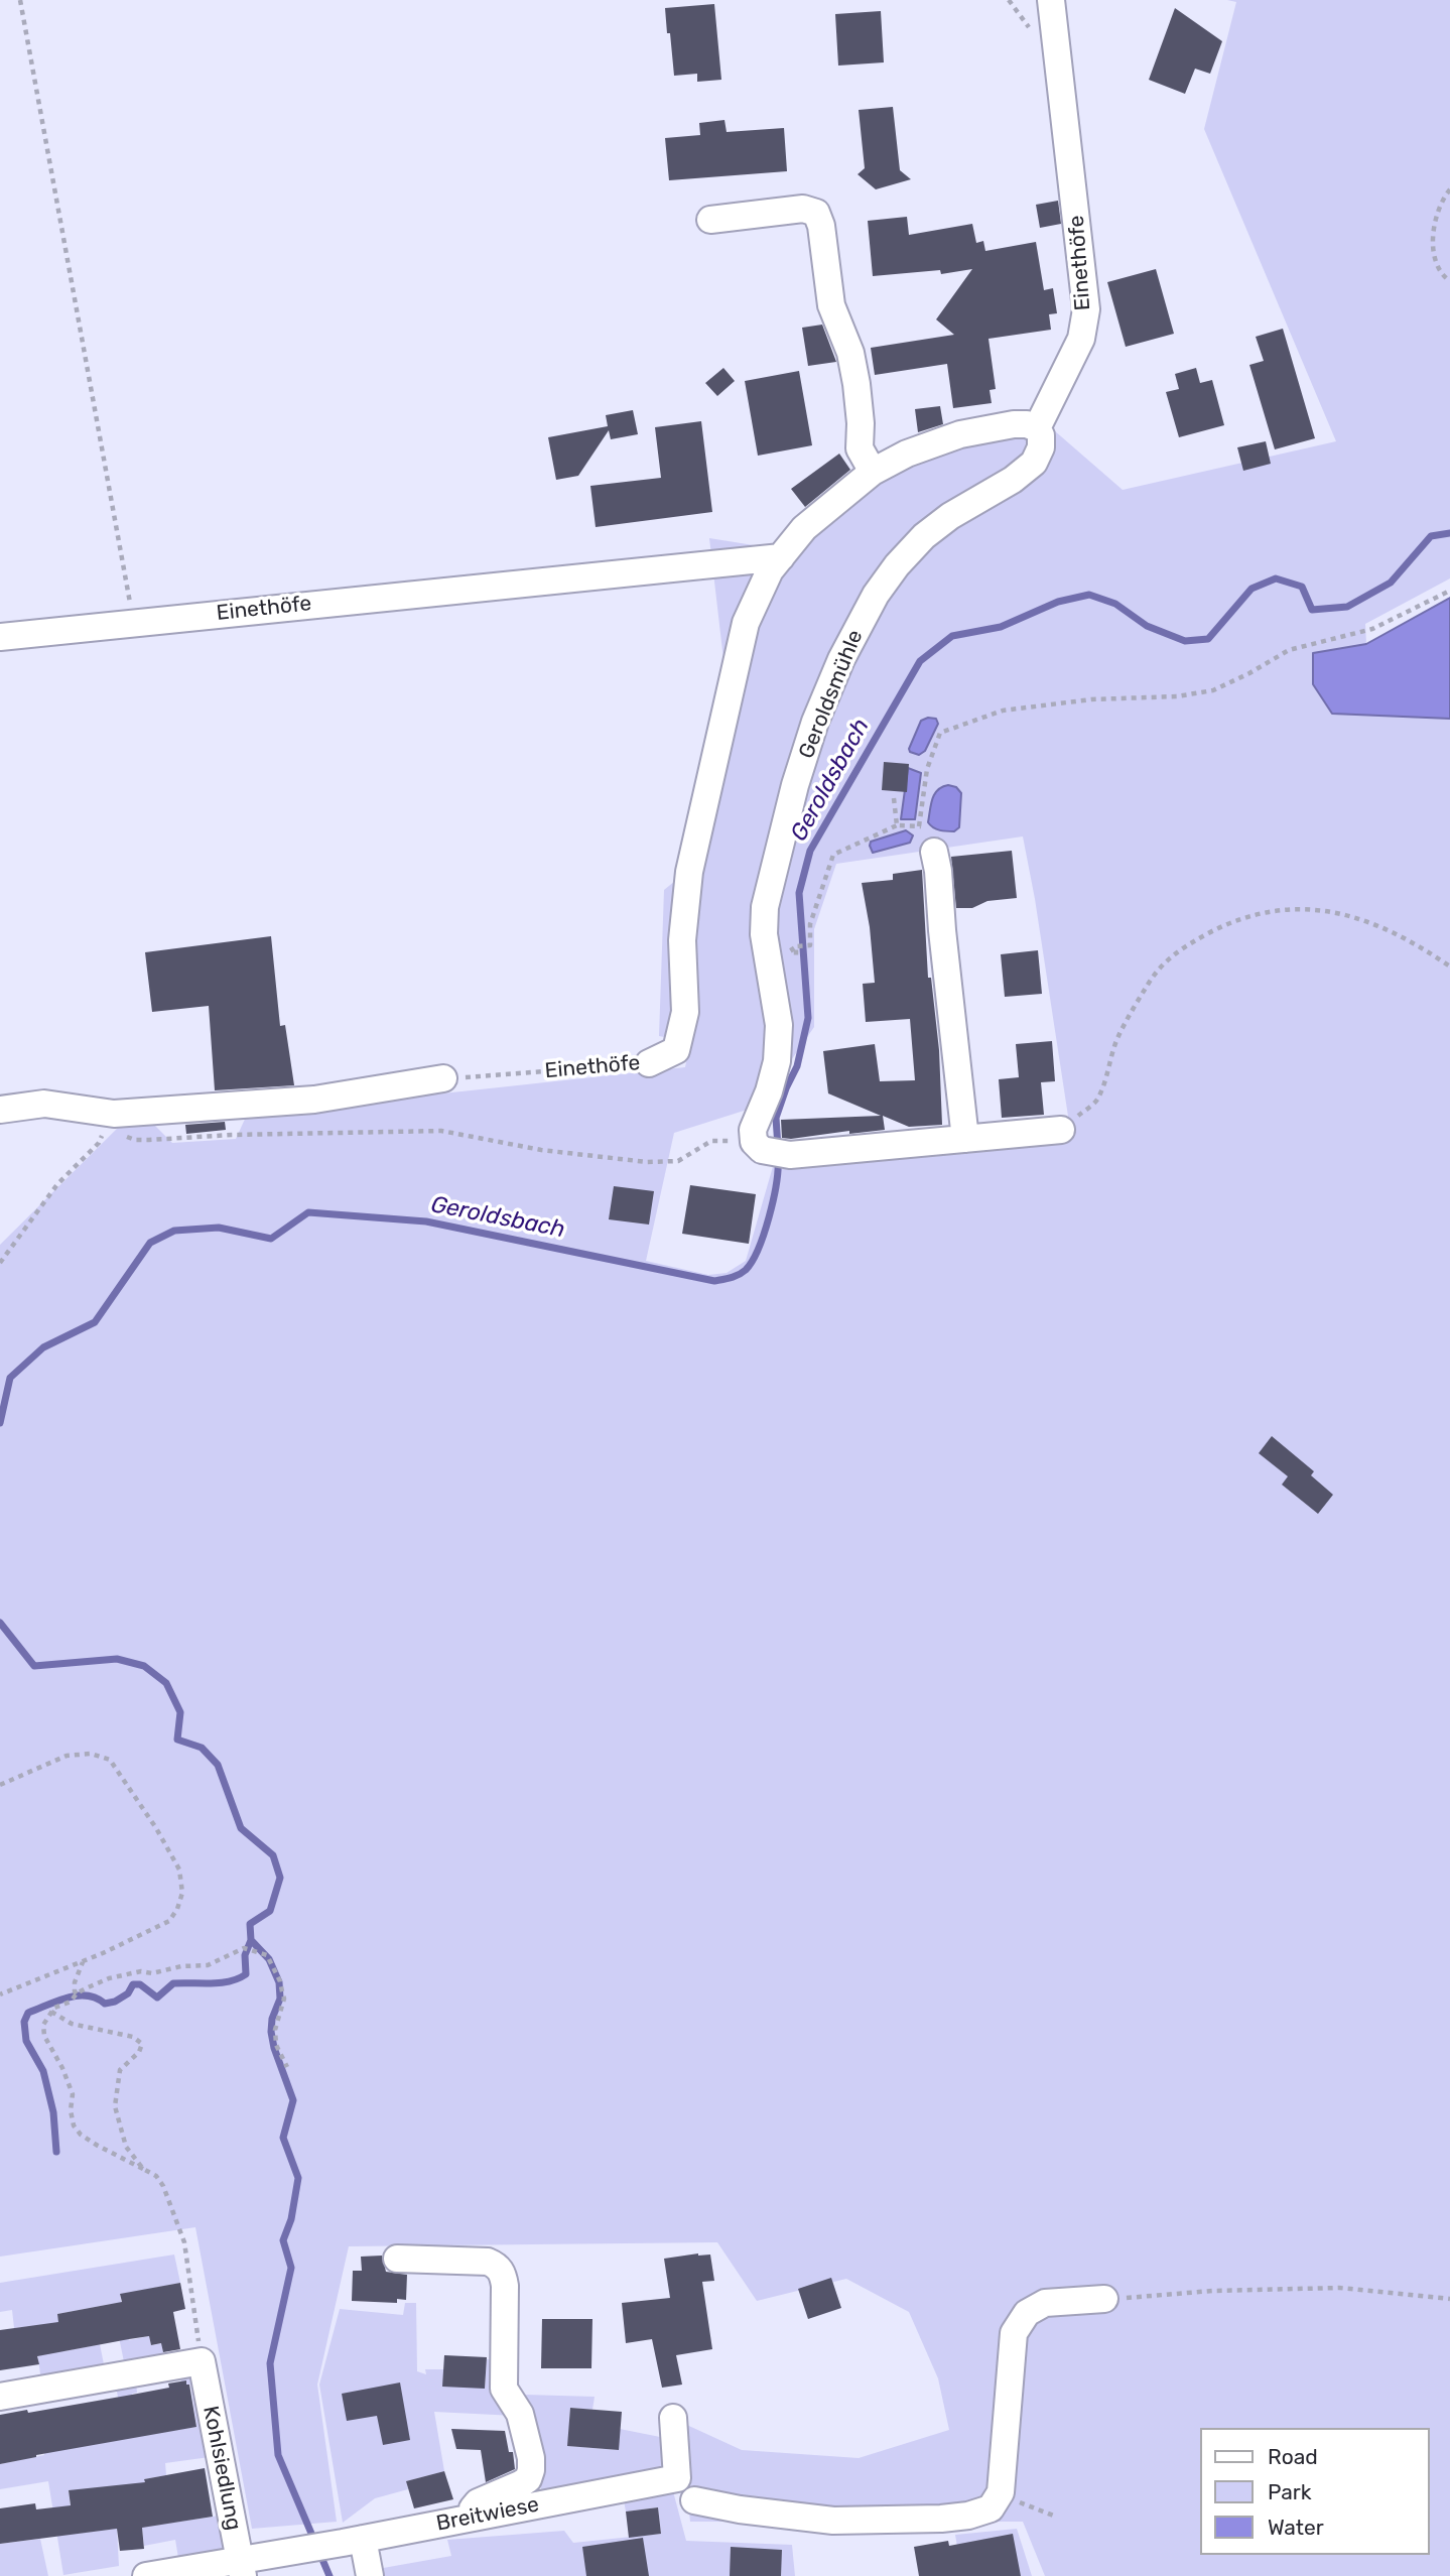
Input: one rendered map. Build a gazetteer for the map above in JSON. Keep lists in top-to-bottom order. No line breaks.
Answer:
{"streets":{"street":["Einethöfe","Geroldsmühle","Kohlsiedlung","Breitwiese"]},"crossings":[["Einethöfe","Geroldsmühle"],["Kohlsiedlung","Breitwiese"]],"water":["Geroldsbach"],"legend":["Road","Park","Water"]}
